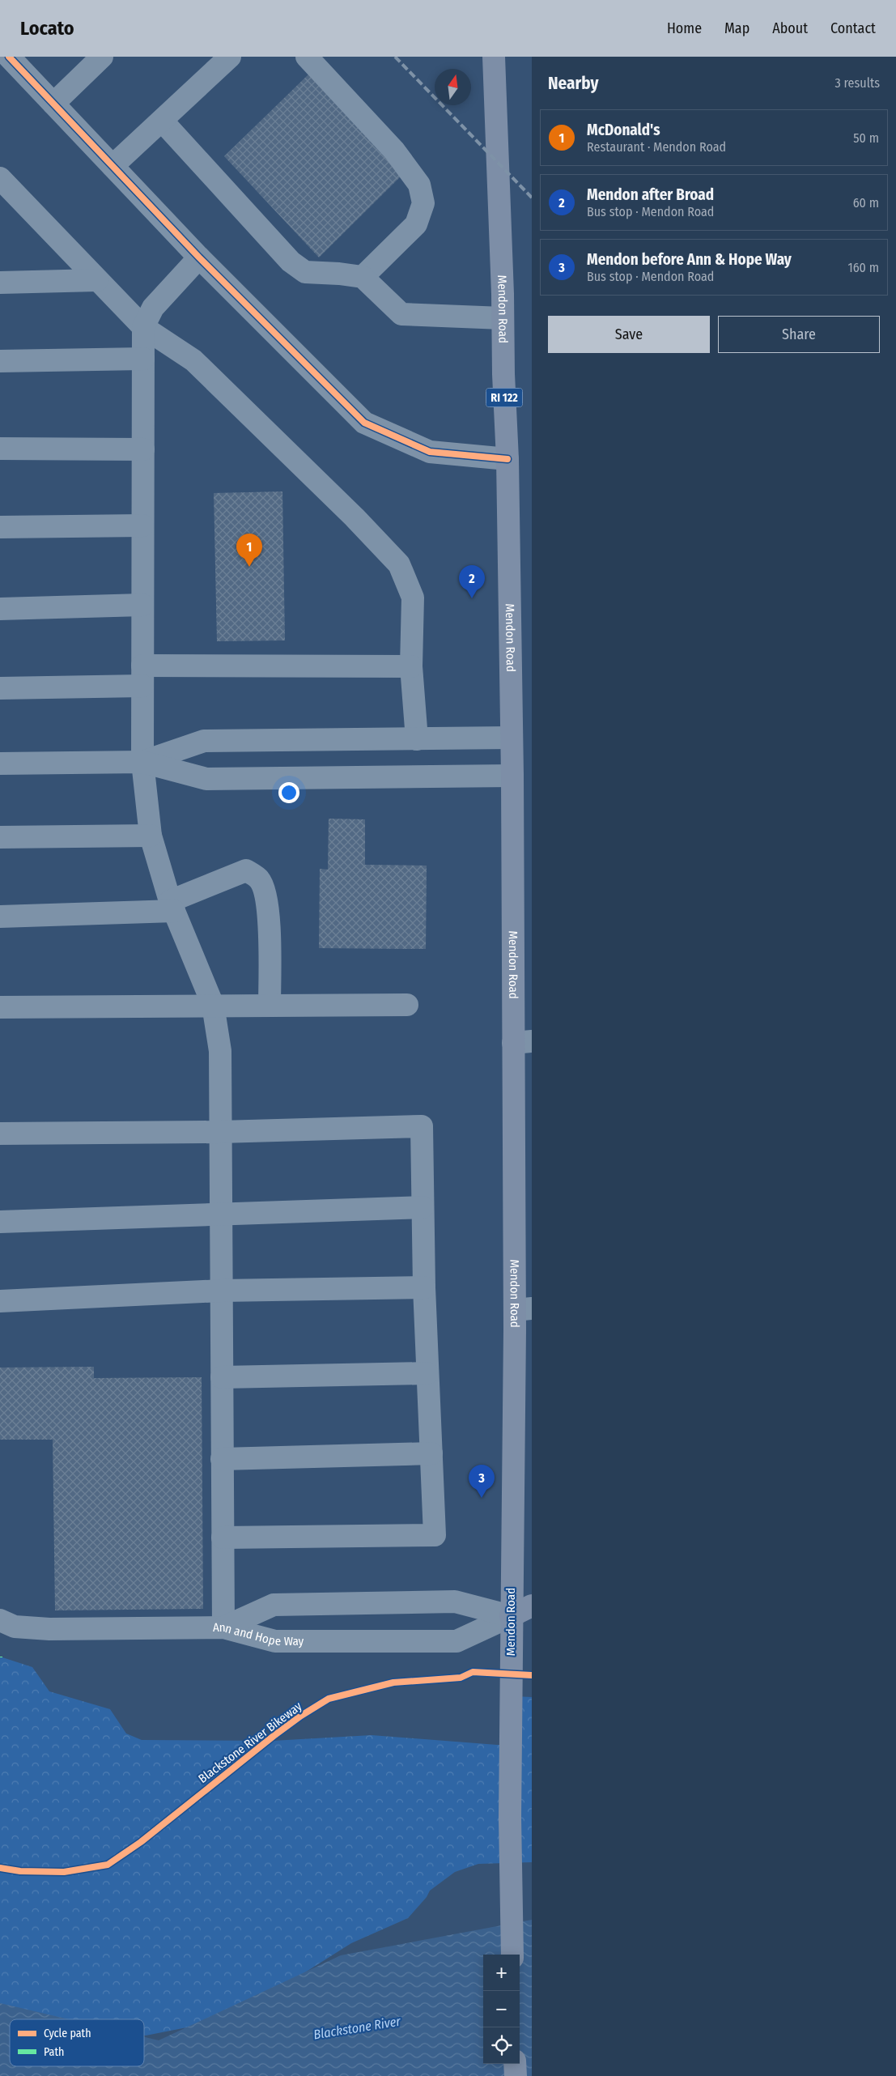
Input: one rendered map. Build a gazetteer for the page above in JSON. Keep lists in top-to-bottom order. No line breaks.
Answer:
{"streets":{"main road":["Mendon Road","RI 122","Ann and Hope Way"],"cycle path":["Blackstone River Bikeway"]},"crossings":[["Mendon Road","Ann and Hope Way"]],"water":["Blackstone River"],"legend":["Cycle path","Path"],"north":"top","page":{"header":"Locato","nav":["Home","Map","About","Contact"],"heading":["Nearby","3 results"],"list":[{"mark":"1","name":"McDonald's","note":"Restaurant · Mendon Road","value":"50 m"},{"mark":"2","name":"Mendon after Broad","note":"Bus stop · Mendon Road","value":"60 m"},{"mark":"3","name":"Mendon before Ann & Hope Way","note":"Bus stop · Mendon Road","value":"160 m"}],"buttons":["Save","Share"],"pins":["1","2","3"],"map_buttons":["+","−"]}}
